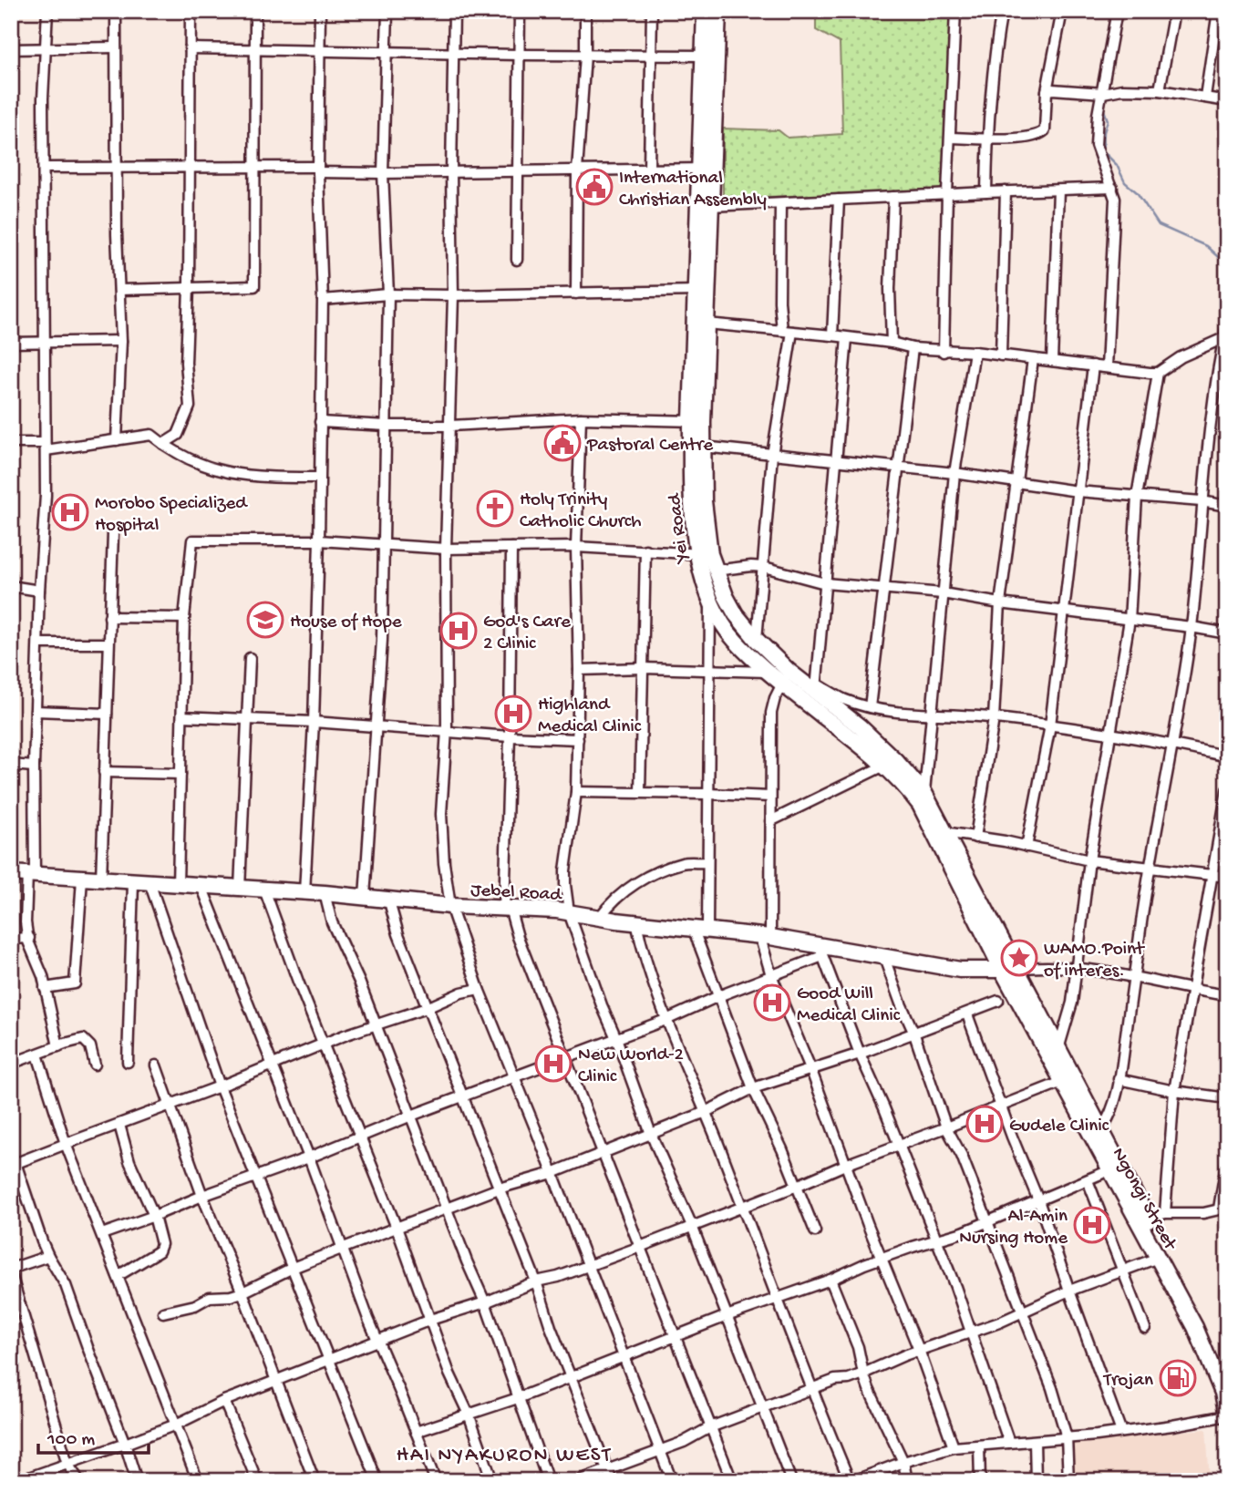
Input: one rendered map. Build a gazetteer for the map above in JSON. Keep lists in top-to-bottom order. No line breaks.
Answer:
{"streets":{"main road":["Yei Road","Jebel Road","Ngongi Street"]},"crossings":[["Yei Road","Jebel Road"],["Yei Road","Ngongi Street"],["Jebel Road","Ngongi Street"]],"districts":["HAI NYAKURON WEST"],"places":{"public building":["International Christian Assembly","Pastoral Centre"],"church":["Holy Trinity Catholic Church"],"hospital":["Morobo Specialized Hospital","God's Care 2 Clinic","Highland Medical Clinic","Good Will Medical Clinic","New World-2 Clinic","Gudele Clinic","Al-Amin Nursing Home"],"school or university":["House of Hope"],"place":["WAMO.Point of interes."],"fuel station":["Trojan"]},"scale_bar":"100 m"}
